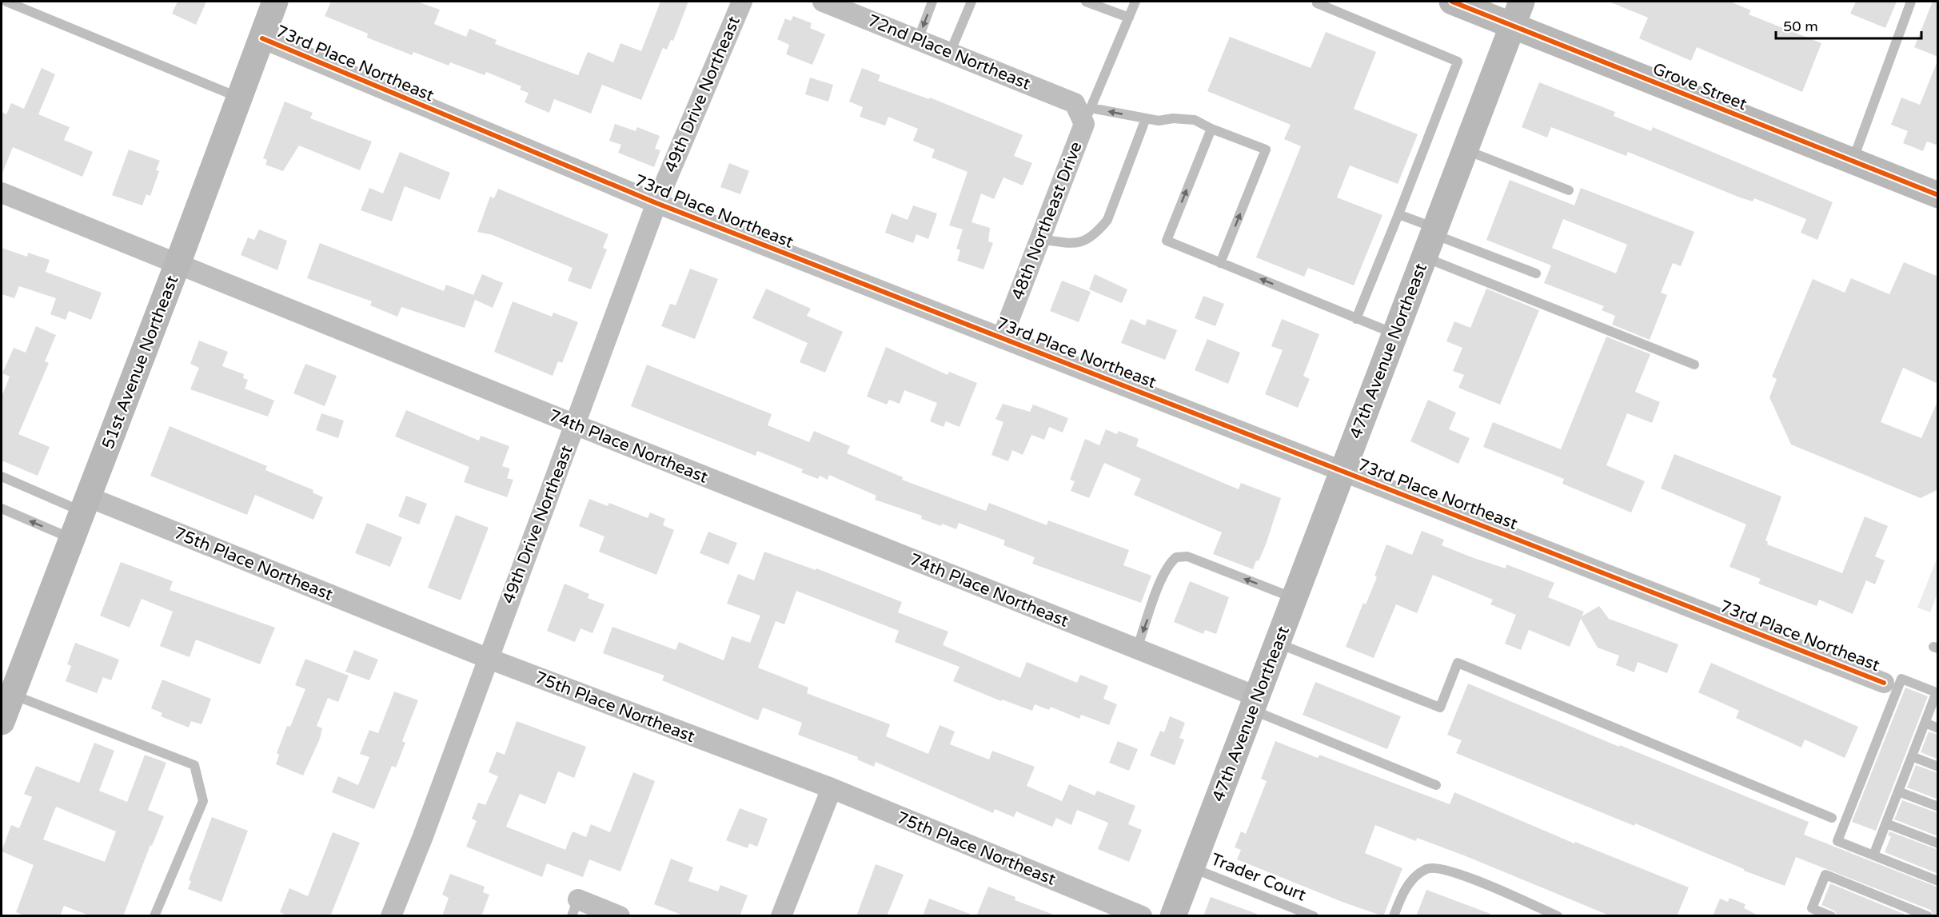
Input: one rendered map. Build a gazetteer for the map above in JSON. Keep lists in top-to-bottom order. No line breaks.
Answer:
{"streets":{"street":["72nd Place Northeast","73rd Place Northeast","Grove Street","49th Drive Northeast","48th Northeast Drive","47th Avenue Northeast","51st Avenue Northeast","74th Place Northeast","75th Place Northeast"],"lane":["Trader Court"]},"crossings":[["72nd Place Northeast","48th Northeast Drive"],["73rd Place Northeast","49th Drive Northeast"],["73rd Place Northeast","48th Northeast Drive"],["73rd Place Northeast","47th Avenue Northeast"],["73rd Place Northeast","51st Avenue Northeast"],["Grove Street","47th Avenue Northeast"],["49th Drive Northeast","74th Place Northeast"],["49th Drive Northeast","75th Place Northeast"],["47th Avenue Northeast","74th Place Northeast"],["47th Avenue Northeast","Trader Court"],["51st Avenue Northeast","74th Place Northeast"],["51st Avenue Northeast","75th Place Northeast"]],"scale_bar":"50 m"}
